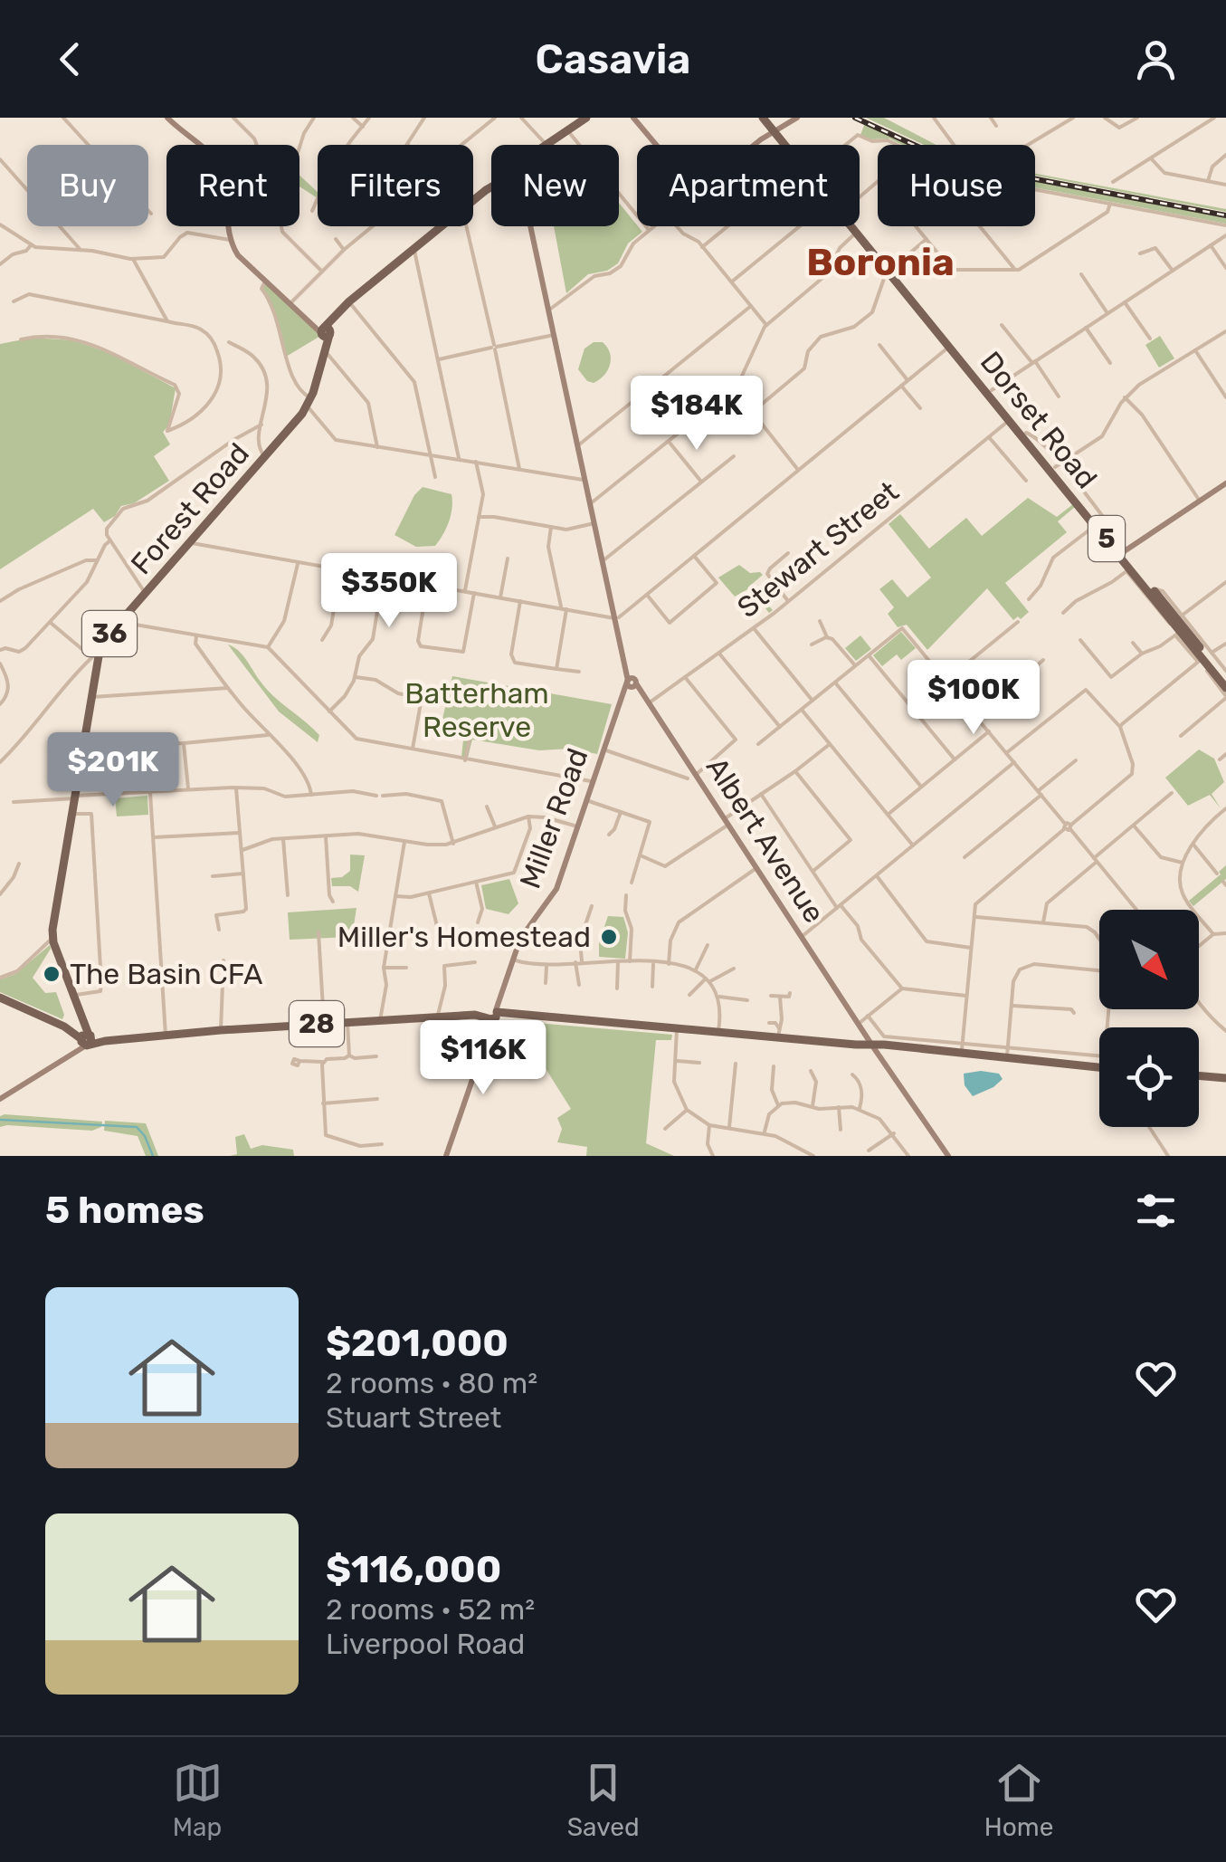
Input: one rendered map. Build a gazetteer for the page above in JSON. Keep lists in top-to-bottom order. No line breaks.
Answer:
{"streets":{"main road":["Dorset Road","Forest Road","5","36","Miller Road","Albert Avenue","28"],"street":["Stewart Street"]},"crossings":[["Dorset Road","Stewart Street"],["Forest Road","36"],["Forest Road","28"],["Stewart Street","Albert Avenue"],["Miller Road","Albert Avenue"],["Miller Road","28"],["Albert Avenue","28"]],"districts":["Boronia"],"parks":["Batterham Reserve"],"places":["Miller's Homestead","The Basin CFA"],"north":"bottom right","page":{"header":"Casavia","chip":["Buy","Rent","Filters","New","Apartment","House"],"price":["$184K","$350K","$100K","$201K","$116K"],"heading":"5 homes","list":[{"name":"$201,000","note":"2 rooms · 80 m² · Stuart Street"},{"name":"$116,000","note":"2 rooms · 52 m² · Liverpool Road"}],"tabs":["Map","Saved","Home"]}}
